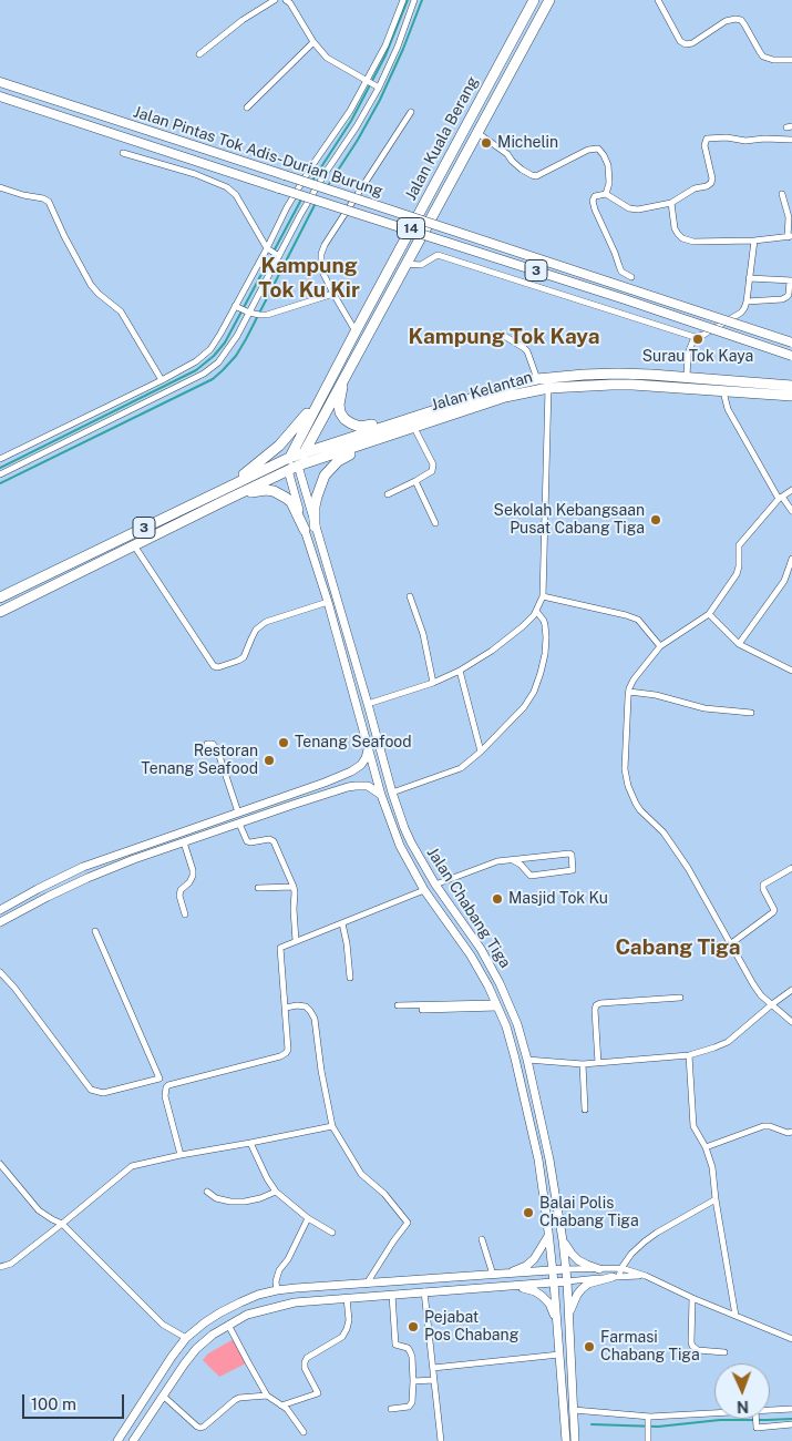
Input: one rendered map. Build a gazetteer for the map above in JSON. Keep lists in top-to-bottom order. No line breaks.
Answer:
{"streets":{"highway":["Jalan Kuala Berang","14","3","Jalan Kelantan"],"main road":["Jalan Pintas Tok Adis-Durian Burung","Jalan Chabang Tiga"]},"crossings":[["Jalan Kuala Berang","3"],["Jalan Kuala Berang","Jalan Kelantan"],["Jalan Kuala Berang","Jalan Chabang Tiga"],["3","Jalan Kelantan"],["3","Jalan Chabang Tiga"],["Jalan Kelantan","Jalan Chabang Tiga"]],"districts":["Kampung Tok Ku Kir","Kampung Tok Kaya","Cabang Tiga"],"places":["Michelin","Surau Tok Kaya","Sekolah Kebangsaan Pusat Cabang Tiga","Tenang Seafood","Restoran Tenang Seafood","Masjid Tok Ku","Balai Polis Chabang Tiga","Pejabat Pos Chabang","Farmasi Chabang Tiga"],"scale_bar":"100 m","north":"bottom"}
